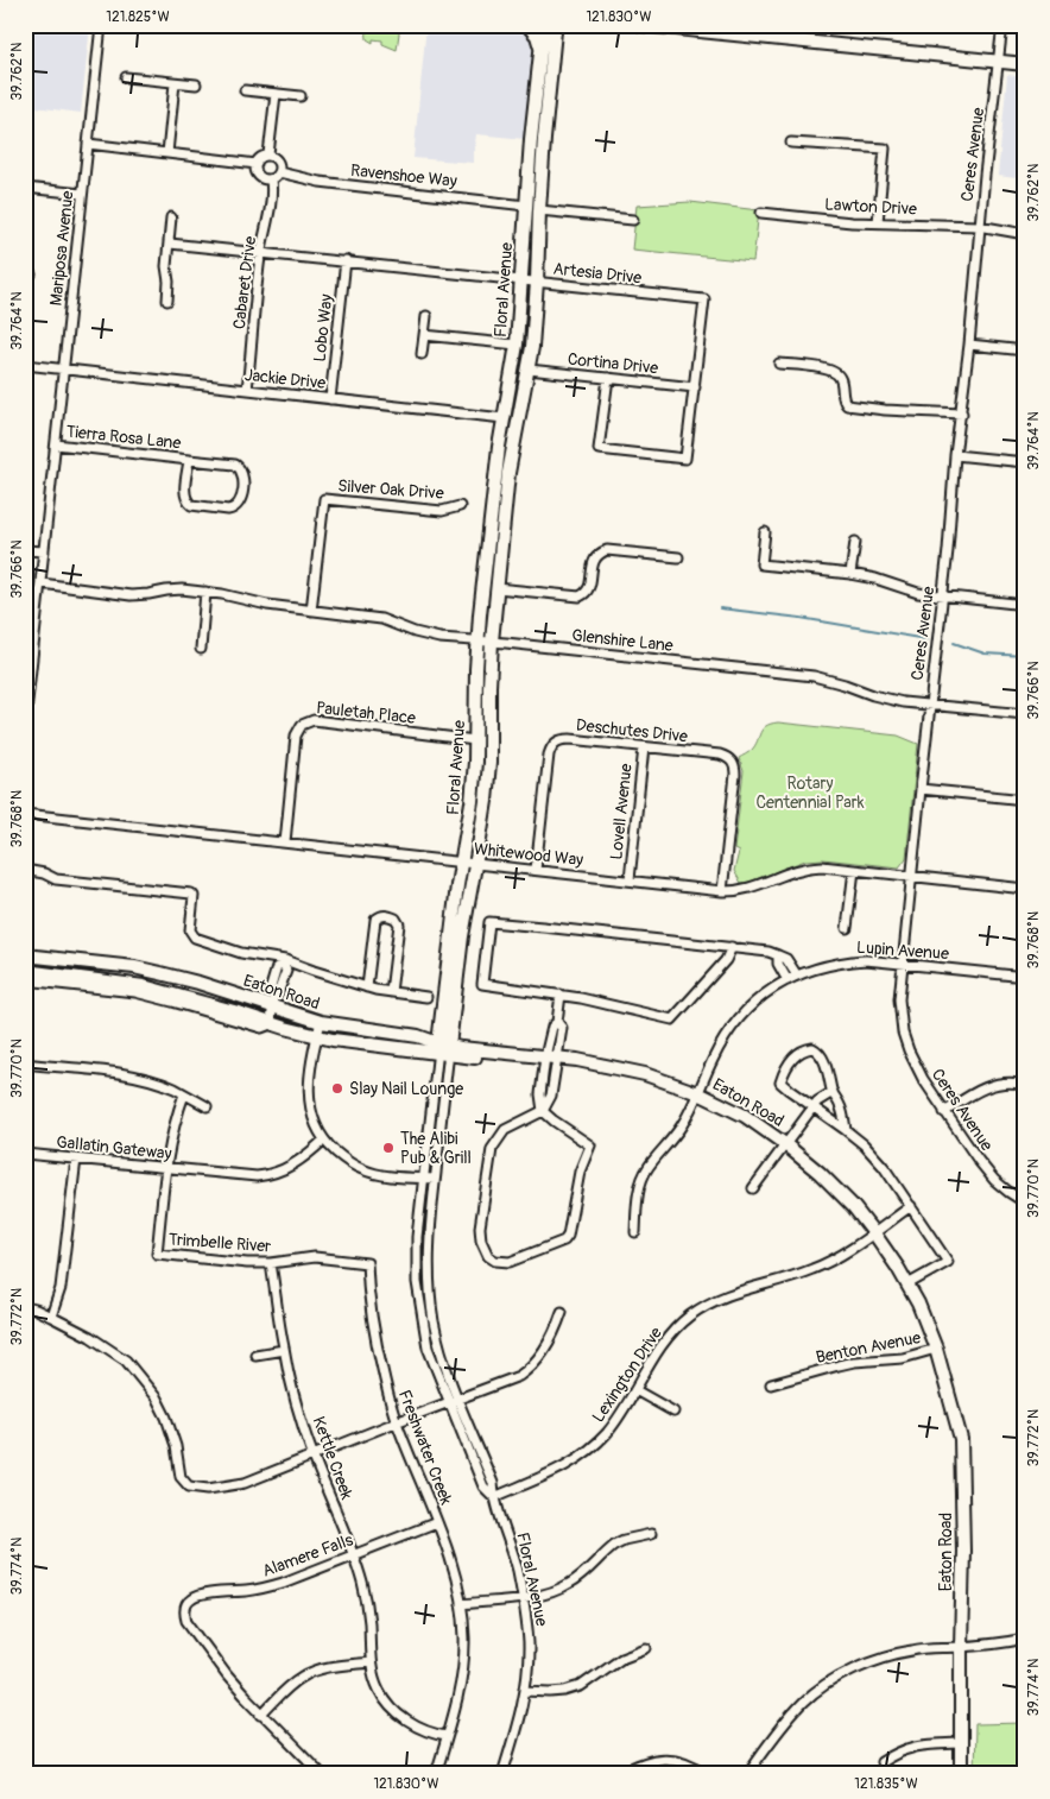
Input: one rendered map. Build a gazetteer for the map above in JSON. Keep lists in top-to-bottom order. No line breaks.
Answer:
{"streets":{"street":["Ceres Avenue","Ravenshoe Way","Lawton Drive","Mariposa Avenue","Artesia Drive","Cabaret Drive","Floral Avenue","Lobo Way","Cortina Drive","Jackie Drive","Tierra Rosa Lane","Silver Oak Drive","Glenshire Lane","Pauletah Place","Deschutes Drive","Lovell Avenue","Whitewood Way","Lupin Avenue","Eaton Road","Gallatin Gateway","Trimbelle River","Benton Avenue","Lexington Drive","Freshwater Creek","Kettle Creek","Alamere Falls"]},"crossings":[["Ceres Avenue","Lawton Drive"],["Ceres Avenue","Glenshire Lane"],["Ceres Avenue","Whitewood Way"],["Ceres Avenue","Lupin Avenue"],["Ravenshoe Way","Cabaret Drive"],["Ravenshoe Way","Floral Avenue"],["Mariposa Avenue","Jackie Drive"],["Mariposa Avenue","Tierra Rosa Lane"],["Mariposa Avenue","Glenshire Lane"],["Artesia Drive","Cabaret Drive"],["Artesia Drive","Floral Avenue"],["Artesia Drive","Lobo Way"],["Artesia Drive","Cortina Drive"],["Cabaret Drive","Jackie Drive"],["Floral Avenue","Cortina Drive"],["Floral Avenue","Jackie Drive"],["Floral Avenue","Glenshire Lane"],["Floral Avenue","Pauletah Place"],["Floral Avenue","Whitewood Way"],["Floral Avenue","Eaton Road"],["Floral Avenue","Lexington Drive"],["Lobo Way","Jackie Drive"],["Silver Oak Drive","Glenshire Lane"],["Pauletah Place","Whitewood Way"],["Deschutes Drive","Lovell Avenue"],["Deschutes Drive","Whitewood Way"],["Lovell Avenue","Whitewood Way"],["Lupin Avenue","Eaton Road"],["Eaton Road","Benton Avenue"],["Eaton Road","Lexington Drive"],["Gallatin Gateway","Trimbelle River"],["Trimbelle River","Freshwater Creek"],["Trimbelle River","Kettle Creek"],["Freshwater Creek","Kettle Creek"],["Freshwater Creek","Alamere Falls"],["Kettle Creek","Alamere Falls"]],"parks":["Rotary Centennial Park"],"places":["Slay Nail Lounge","The Alibi Pub & Grill"],"coordinates":["121.825°W","121.830°W","39.762°N","39.764°N","39.766°N","39.768°N","39.770°N","39.772°N","39.774°N","121.835°W"]}
